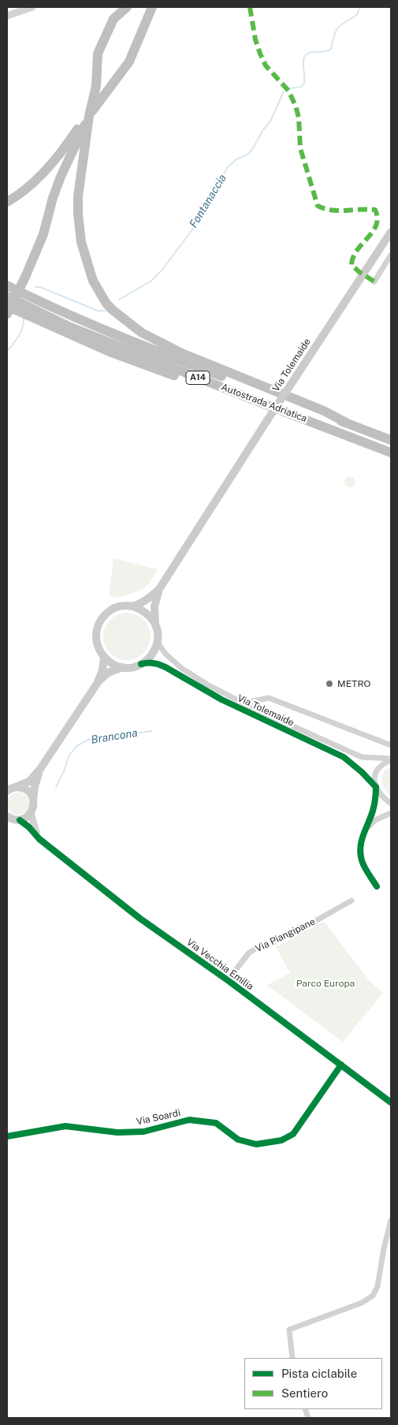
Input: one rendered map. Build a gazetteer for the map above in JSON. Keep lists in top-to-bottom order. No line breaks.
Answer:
{"streets":{"highway":["A14","Autostrada Adriatica"],"main road":["Via Tolemaide"],"street":["Via Piangipane","Via Vecchia Emilia","Via Soardi"]},"crossings":[["Via Piangipane","Via Vecchia Emilia"],["Via Vecchia Emilia","Via Soardi"]],"water":["Fontanaccia","Brancona"],"parks":["Parco Europa"],"places":["METRO"],"legend":["Pista ciclabile","Sentiero"]}
